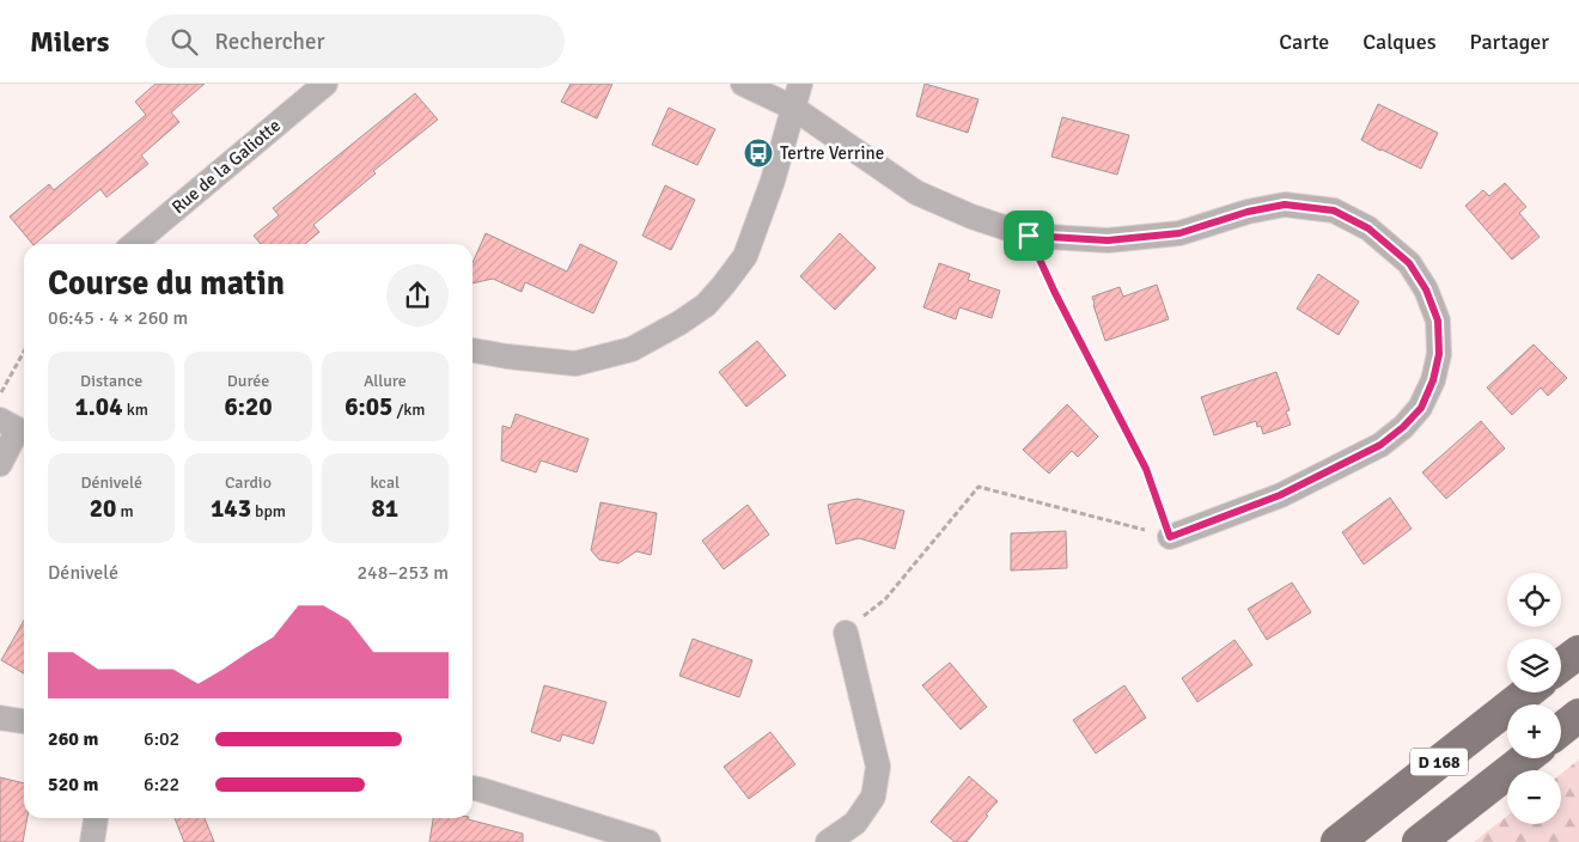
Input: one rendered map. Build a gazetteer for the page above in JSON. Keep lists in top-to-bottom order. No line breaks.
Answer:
{"streets":{"main road":["D 168"],"street":["Rue de la Galiotte"]},"places":{"bus stop":["Tertre Verrine"]},"page":{"header":"Milers","search":"Rechercher","nav":["Carte","Calques","Partager"],"heading":["Course du matin","06:45 · 4 × 260 m"],"stats":[["Distance","1.04 km"],["Durée","6:20"],["Allure","6:05 /km"],["Dénivelé","20 m"],["Cardio","143 bpm"],["kcal","81"]],"chart":["Dénivelé","248–253 m"],"map_buttons":["+","−"],"list":[{"name":"260 m","note":"6:02"},{"name":"520 m","note":"6:22"}]}}
